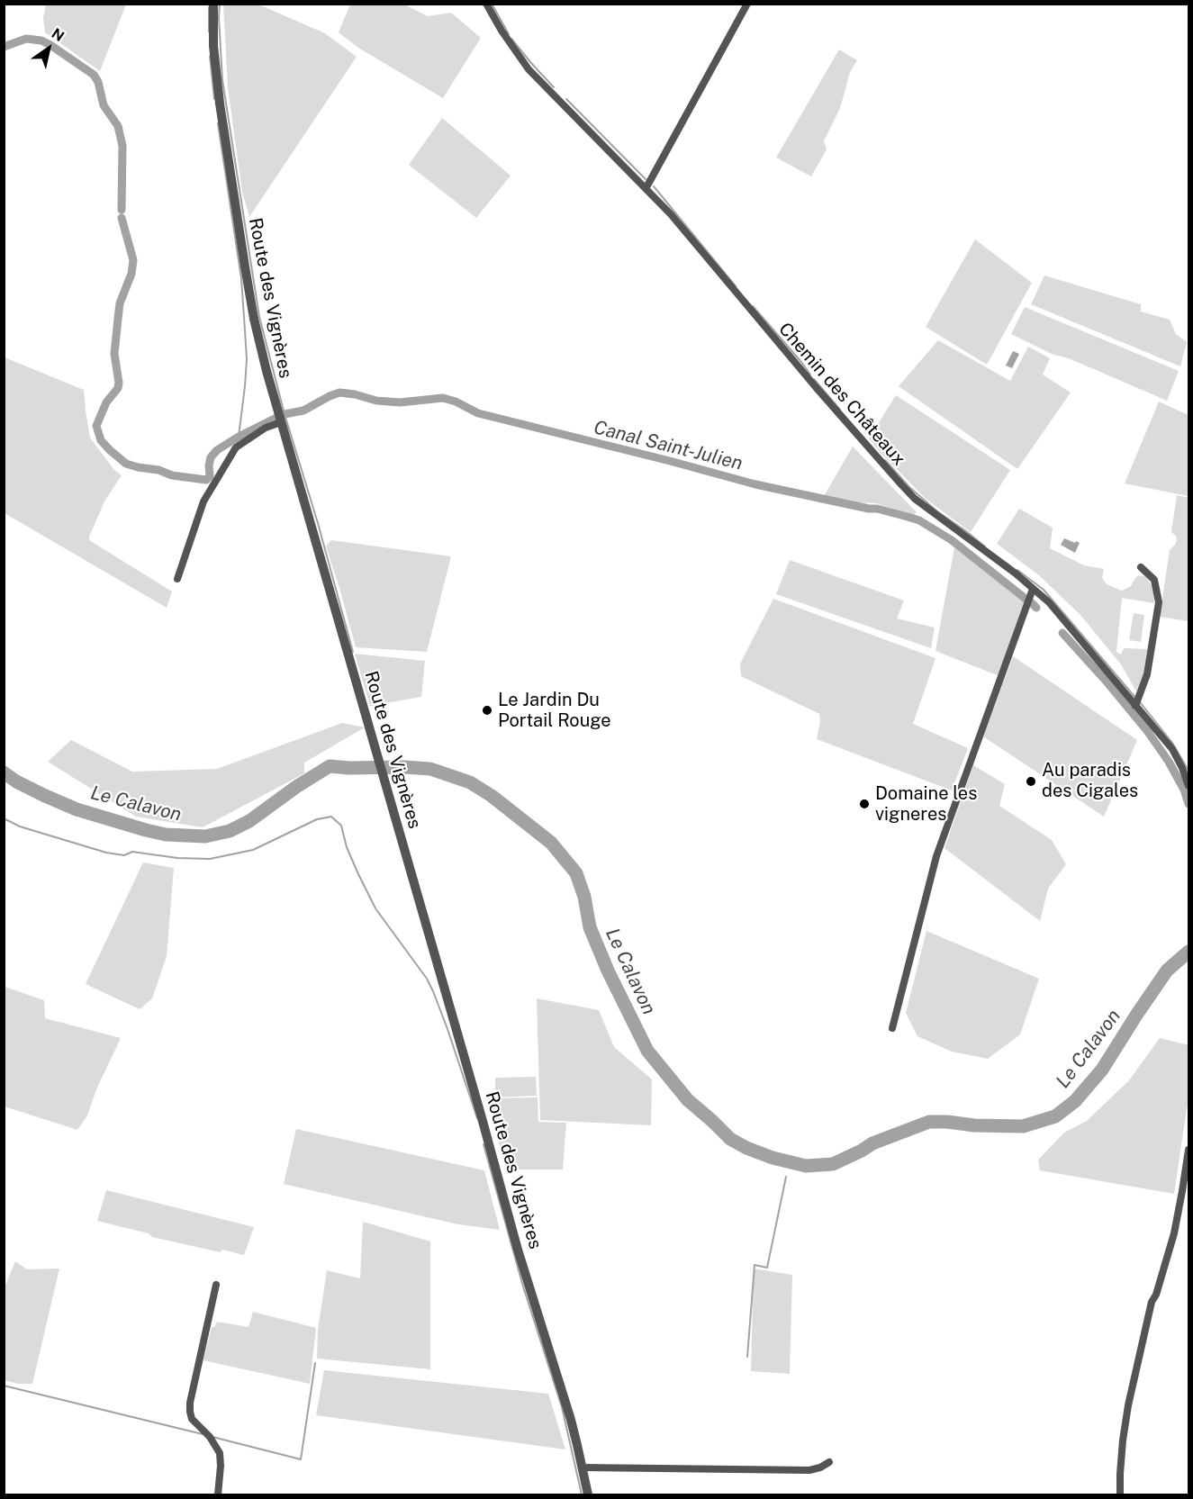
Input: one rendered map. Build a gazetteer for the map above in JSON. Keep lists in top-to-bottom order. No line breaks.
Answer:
{"streets":{"street":["Route des Vignères","Chemin des Châteaux"]},"water":["Canal Saint-Julien","Le Calavon"],"places":["Le Jardin Du Portail Rouge","Au paradis des Cigales","Domaine les vigneres"],"north":"top right"}
